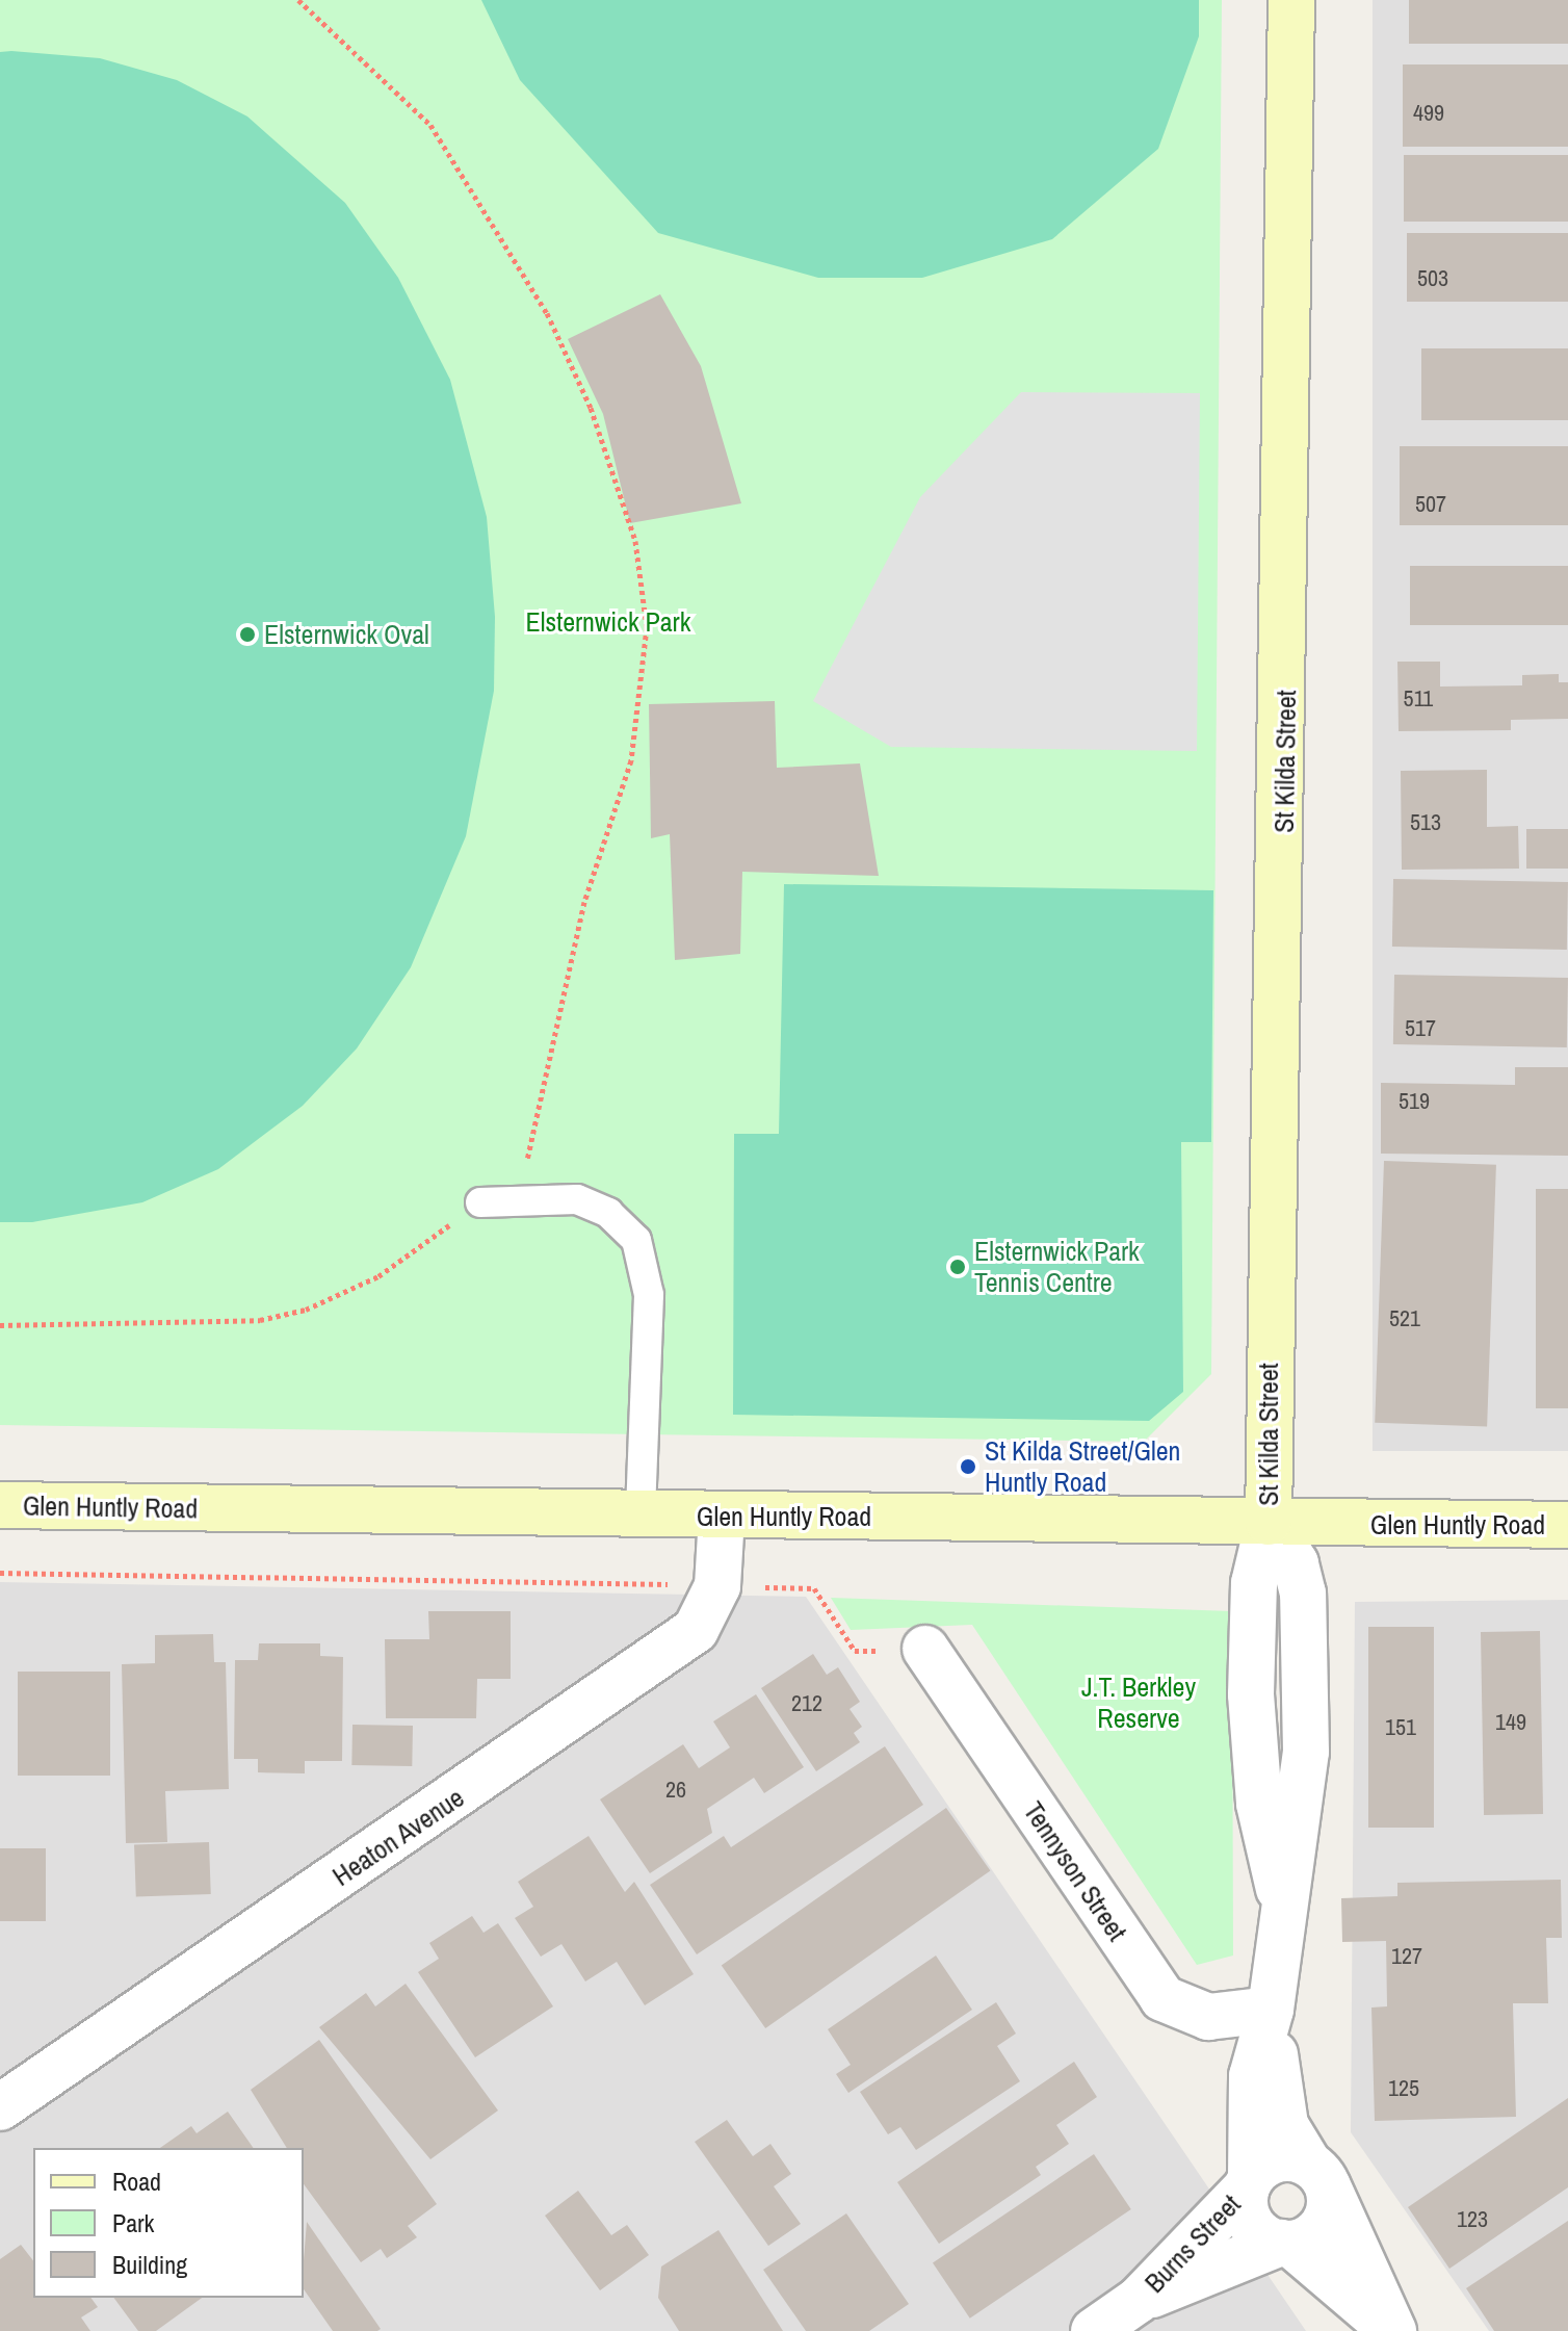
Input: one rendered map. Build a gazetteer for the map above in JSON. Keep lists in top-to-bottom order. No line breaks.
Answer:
{"streets":{"main road":["St Kilda Street","Glen Huntly Road"],"street":["Heaton Avenue","Tennyson Street","Burns Street"]},"crossings":[["St Kilda Street","Glen Huntly Road"],["St Kilda Street","Tennyson Street"],["Glen Huntly Road","Heaton Avenue"]],"parks":["Elsternwick Park","J.T. Berkley Reserve"],"places":["Elsternwick Oval","Elsternwick Park Tennis Centre","St Kilda Street/Glen Huntly Road"],"house_numbers":["499","503","507","511","513","517","519","521","212","149","151","26","127","125","123"],"legend":["Road","Park","Building"]}
